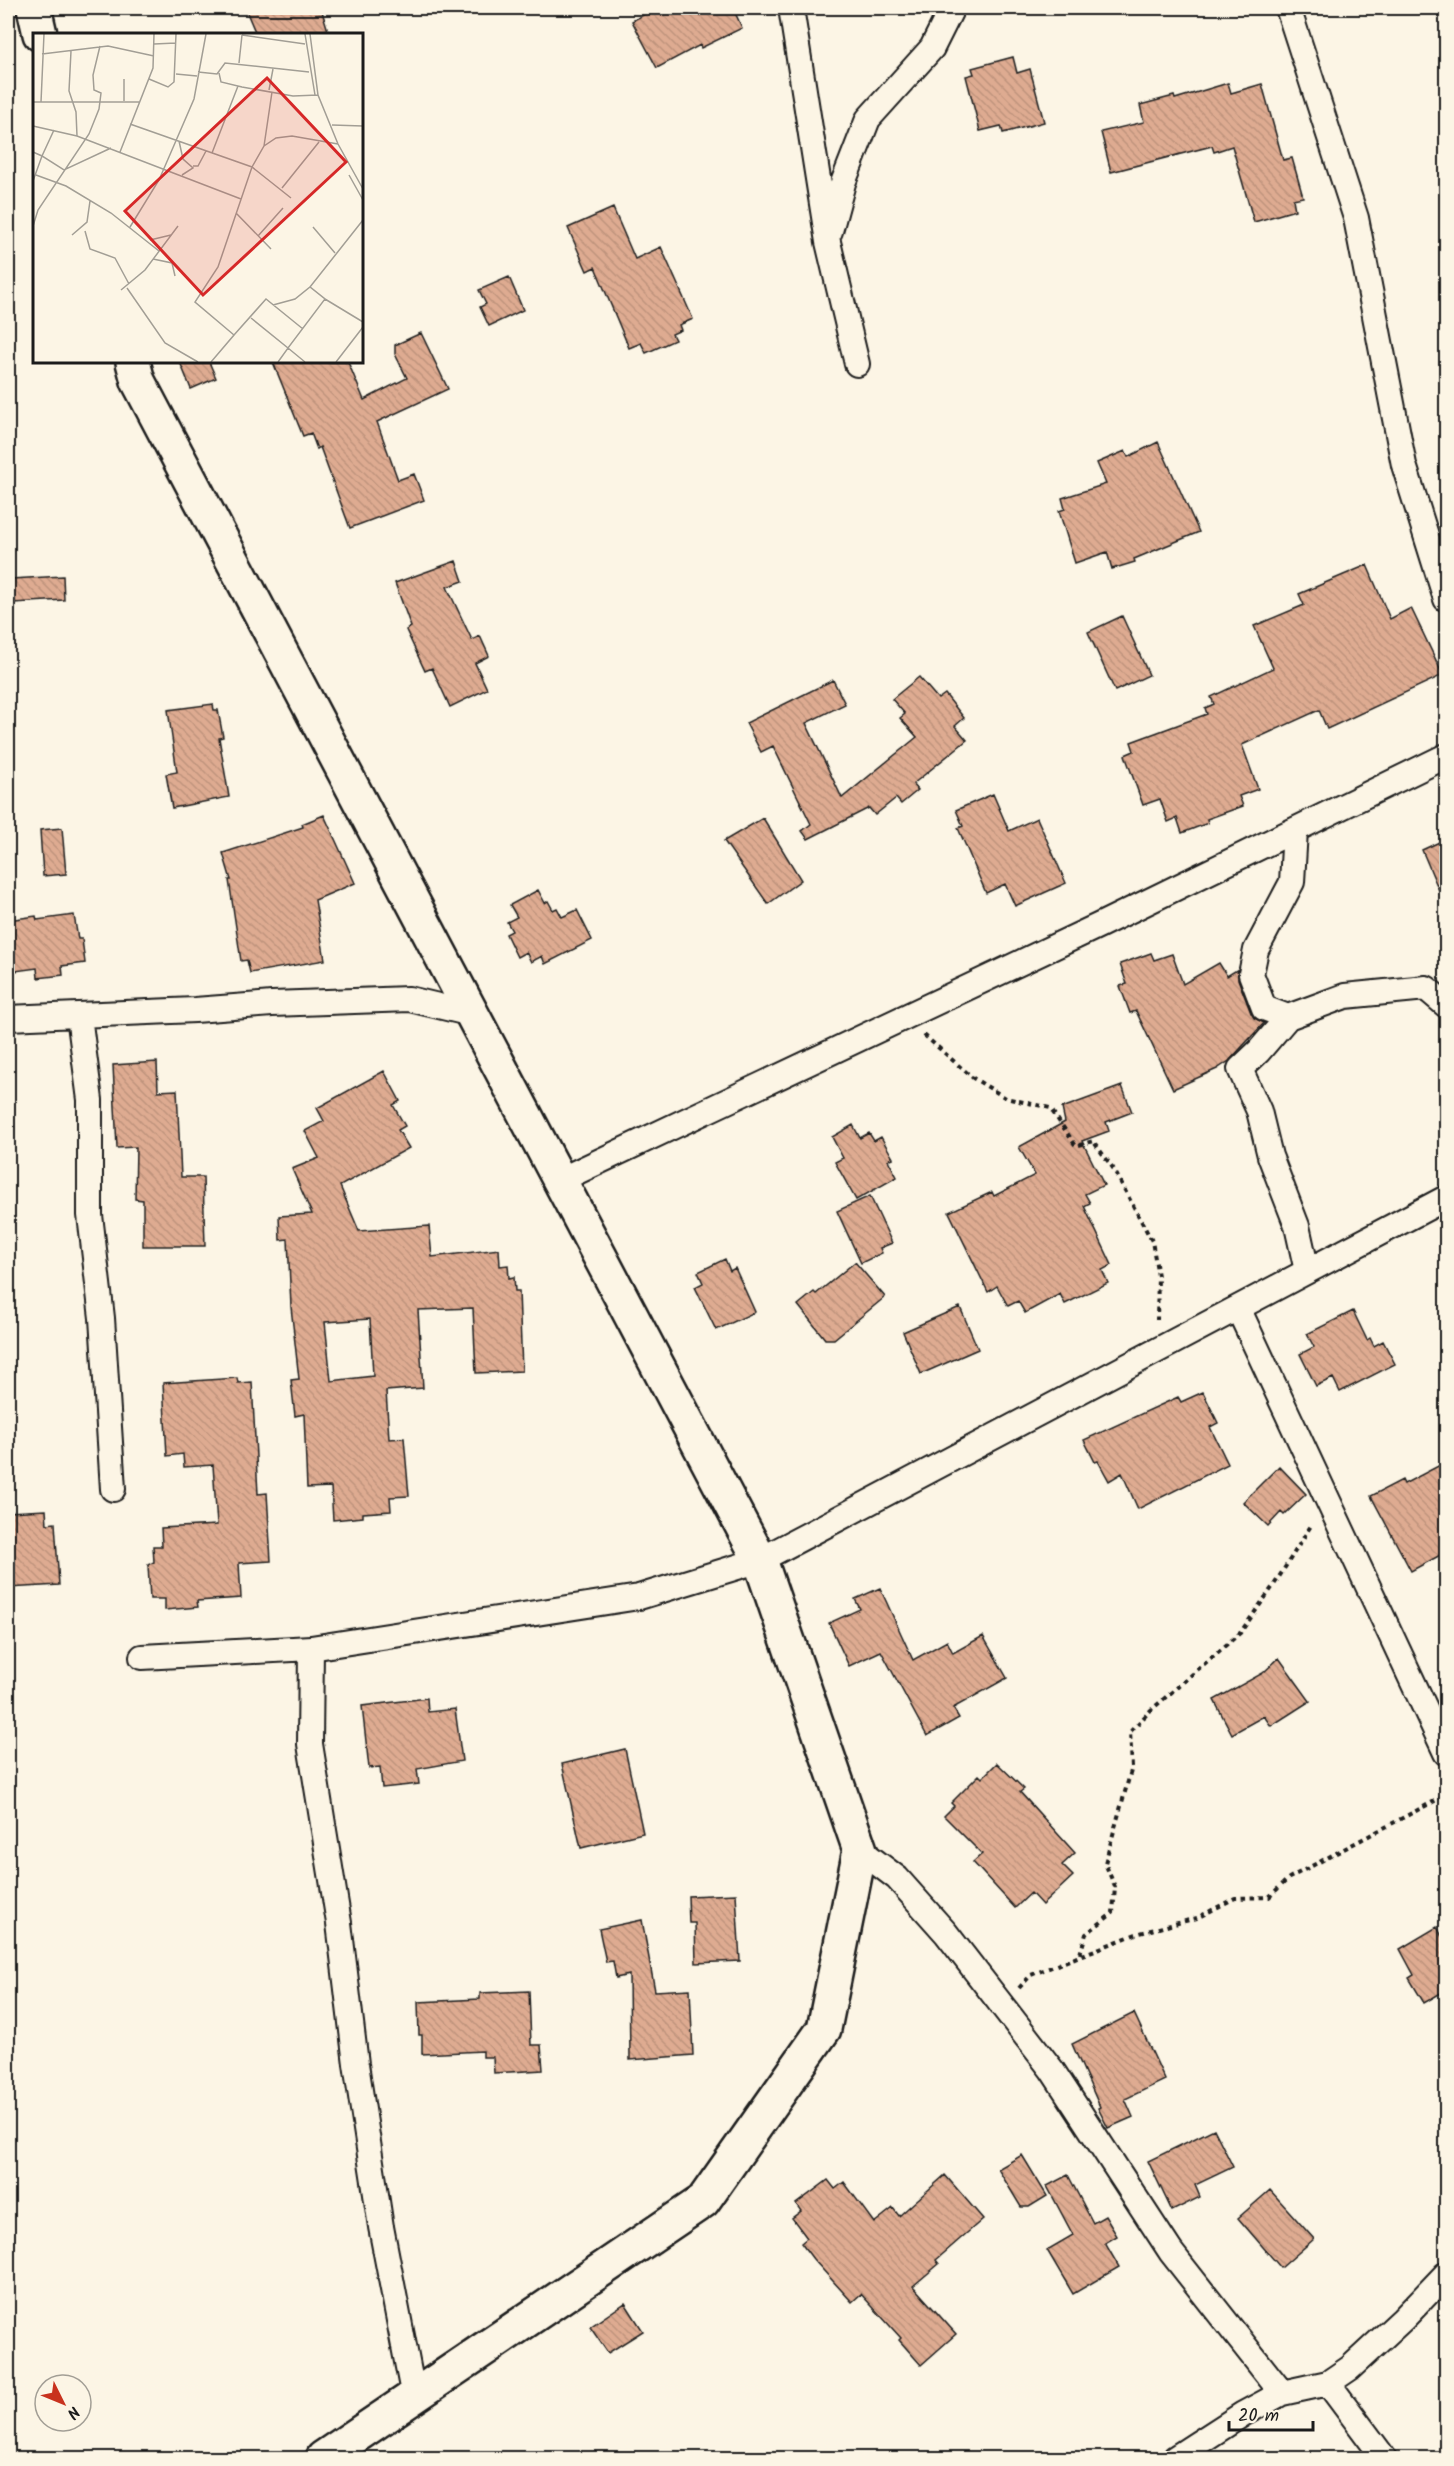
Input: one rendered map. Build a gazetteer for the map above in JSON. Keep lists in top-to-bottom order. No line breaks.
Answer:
{"scale_bar":"20 m","north":"bottom right"}
